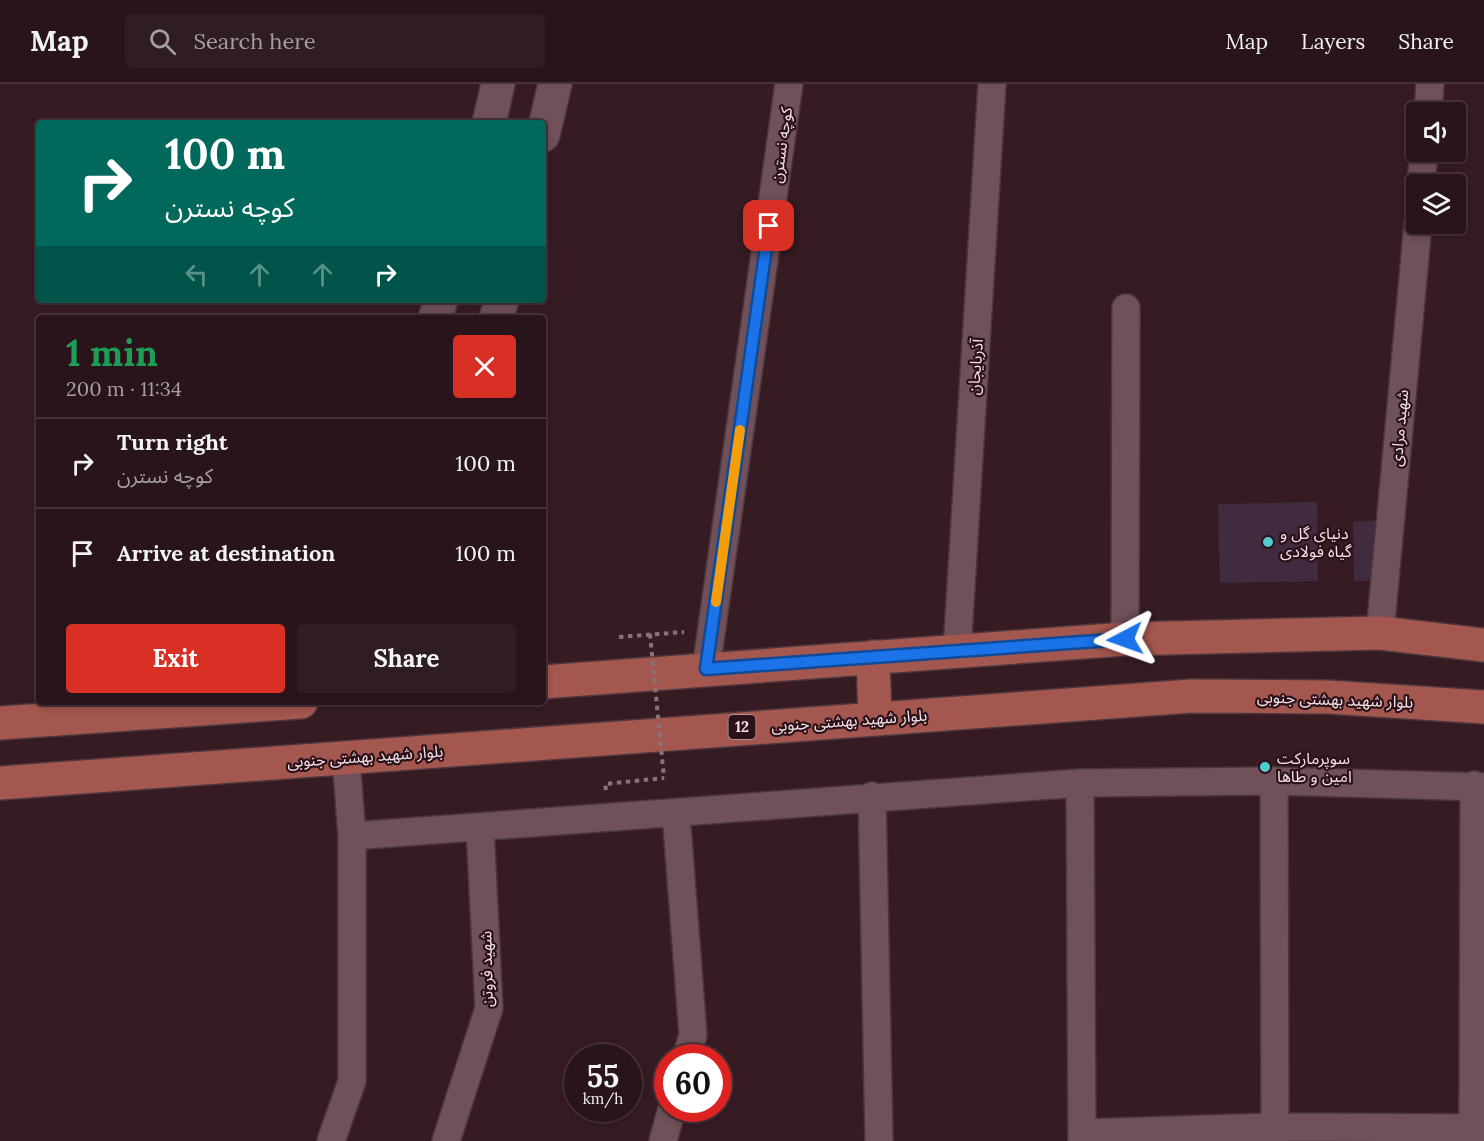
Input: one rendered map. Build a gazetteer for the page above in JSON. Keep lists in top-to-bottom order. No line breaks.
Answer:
{"streets":{"main road":["بلوار شهید بهشتی جنوبی","12"],"street":["کوچه نسترن","آذربایجان","شهید مرادی","شهید فروتن"]},"places":["دنیای گل و گیاه فولادی","سوپرمارکت امین و طاها"],"page":{"header":"Map","search":"Search here","nav":["Map","Layers","Share"],"turn":["100 m","کوچه نسترن"],"heading":["1 min","200 m · 11:34"],"list":[{"name":"Turn right","note":"کوچه نسترن","value":"100 m"},{"name":"Arrive at destination","value":"100 m"}],"buttons":["Exit","Share"],"speed":"55 km/h","limit":"60"}}
